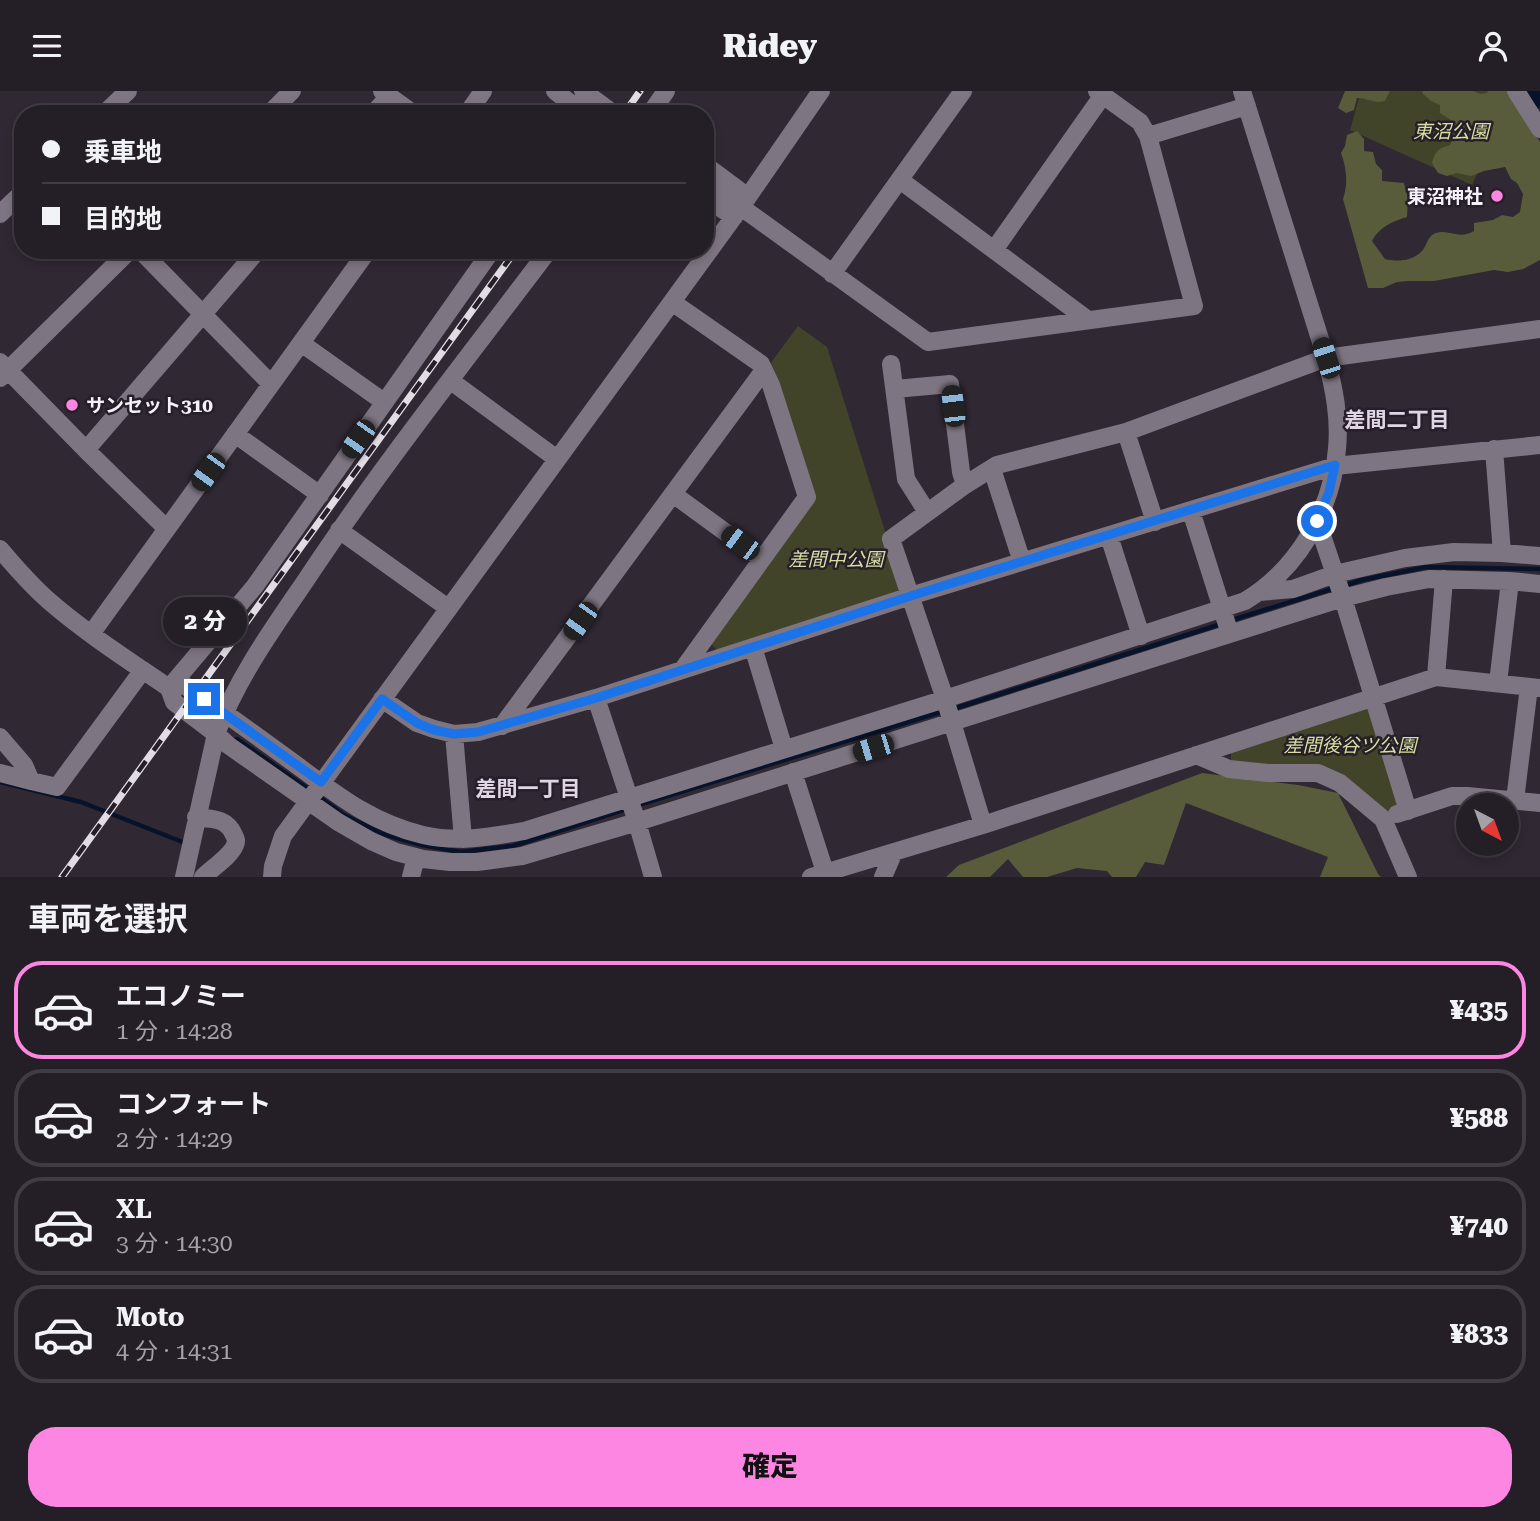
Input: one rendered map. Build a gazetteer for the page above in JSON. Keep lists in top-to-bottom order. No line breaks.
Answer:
{"districts":["差間二丁目","差間一丁目"],"parks":["東沼公園","差間中公園","差間後谷ツ公園"],"places":["東沼神社","サンセット310"],"north":"bottom right","page":{"header":"Ridey","banner":["乗車地","目的地"],"bubble":"2 分","heading":"車両を選択","list":[{"name":"エコノミー","note":"1 分 · 14:28","value":"¥435"},{"name":"コンフォート","note":"2 分 · 14:29","value":"¥588"},{"name":"XL","note":"3 分 · 14:30","value":"¥740"},{"name":"Moto","note":"4 分 · 14:31","value":"¥833"}],"buttons":"確定"}}
